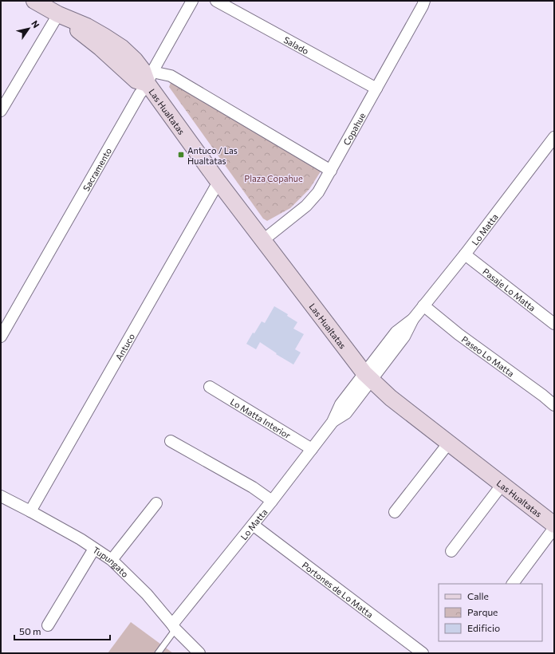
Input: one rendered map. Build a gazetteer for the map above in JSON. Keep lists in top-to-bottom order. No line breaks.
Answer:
{"streets":{"street":["Salado","Las Hualtatas","Copahue","Sacramento","Lo Matta","Pasaje Lo Matta","Antuco","Paseo Lo Matta","Lo Matta Interior","Tupungato","Portones de Lo Matta"]},"crossings":[["Salado","Copahue"],["Las Hualtatas","Copahue"],["Las Hualtatas","Sacramento"],["Las Hualtatas","Lo Matta"],["Las Hualtatas","Antuco"],["Lo Matta","Pasaje Lo Matta"],["Lo Matta","Paseo Lo Matta"],["Lo Matta","Lo Matta Interior"],["Lo Matta","Tupungato"],["Lo Matta","Portones de Lo Matta"],["Antuco","Tupungato"]],"parks":["Plaza Copahue"],"places":{"transit":["Antuco / Las Hualtatas"]},"legend":["Calle","Parque","Edificio"],"scale_bar":"50 m","north":"top right"}
